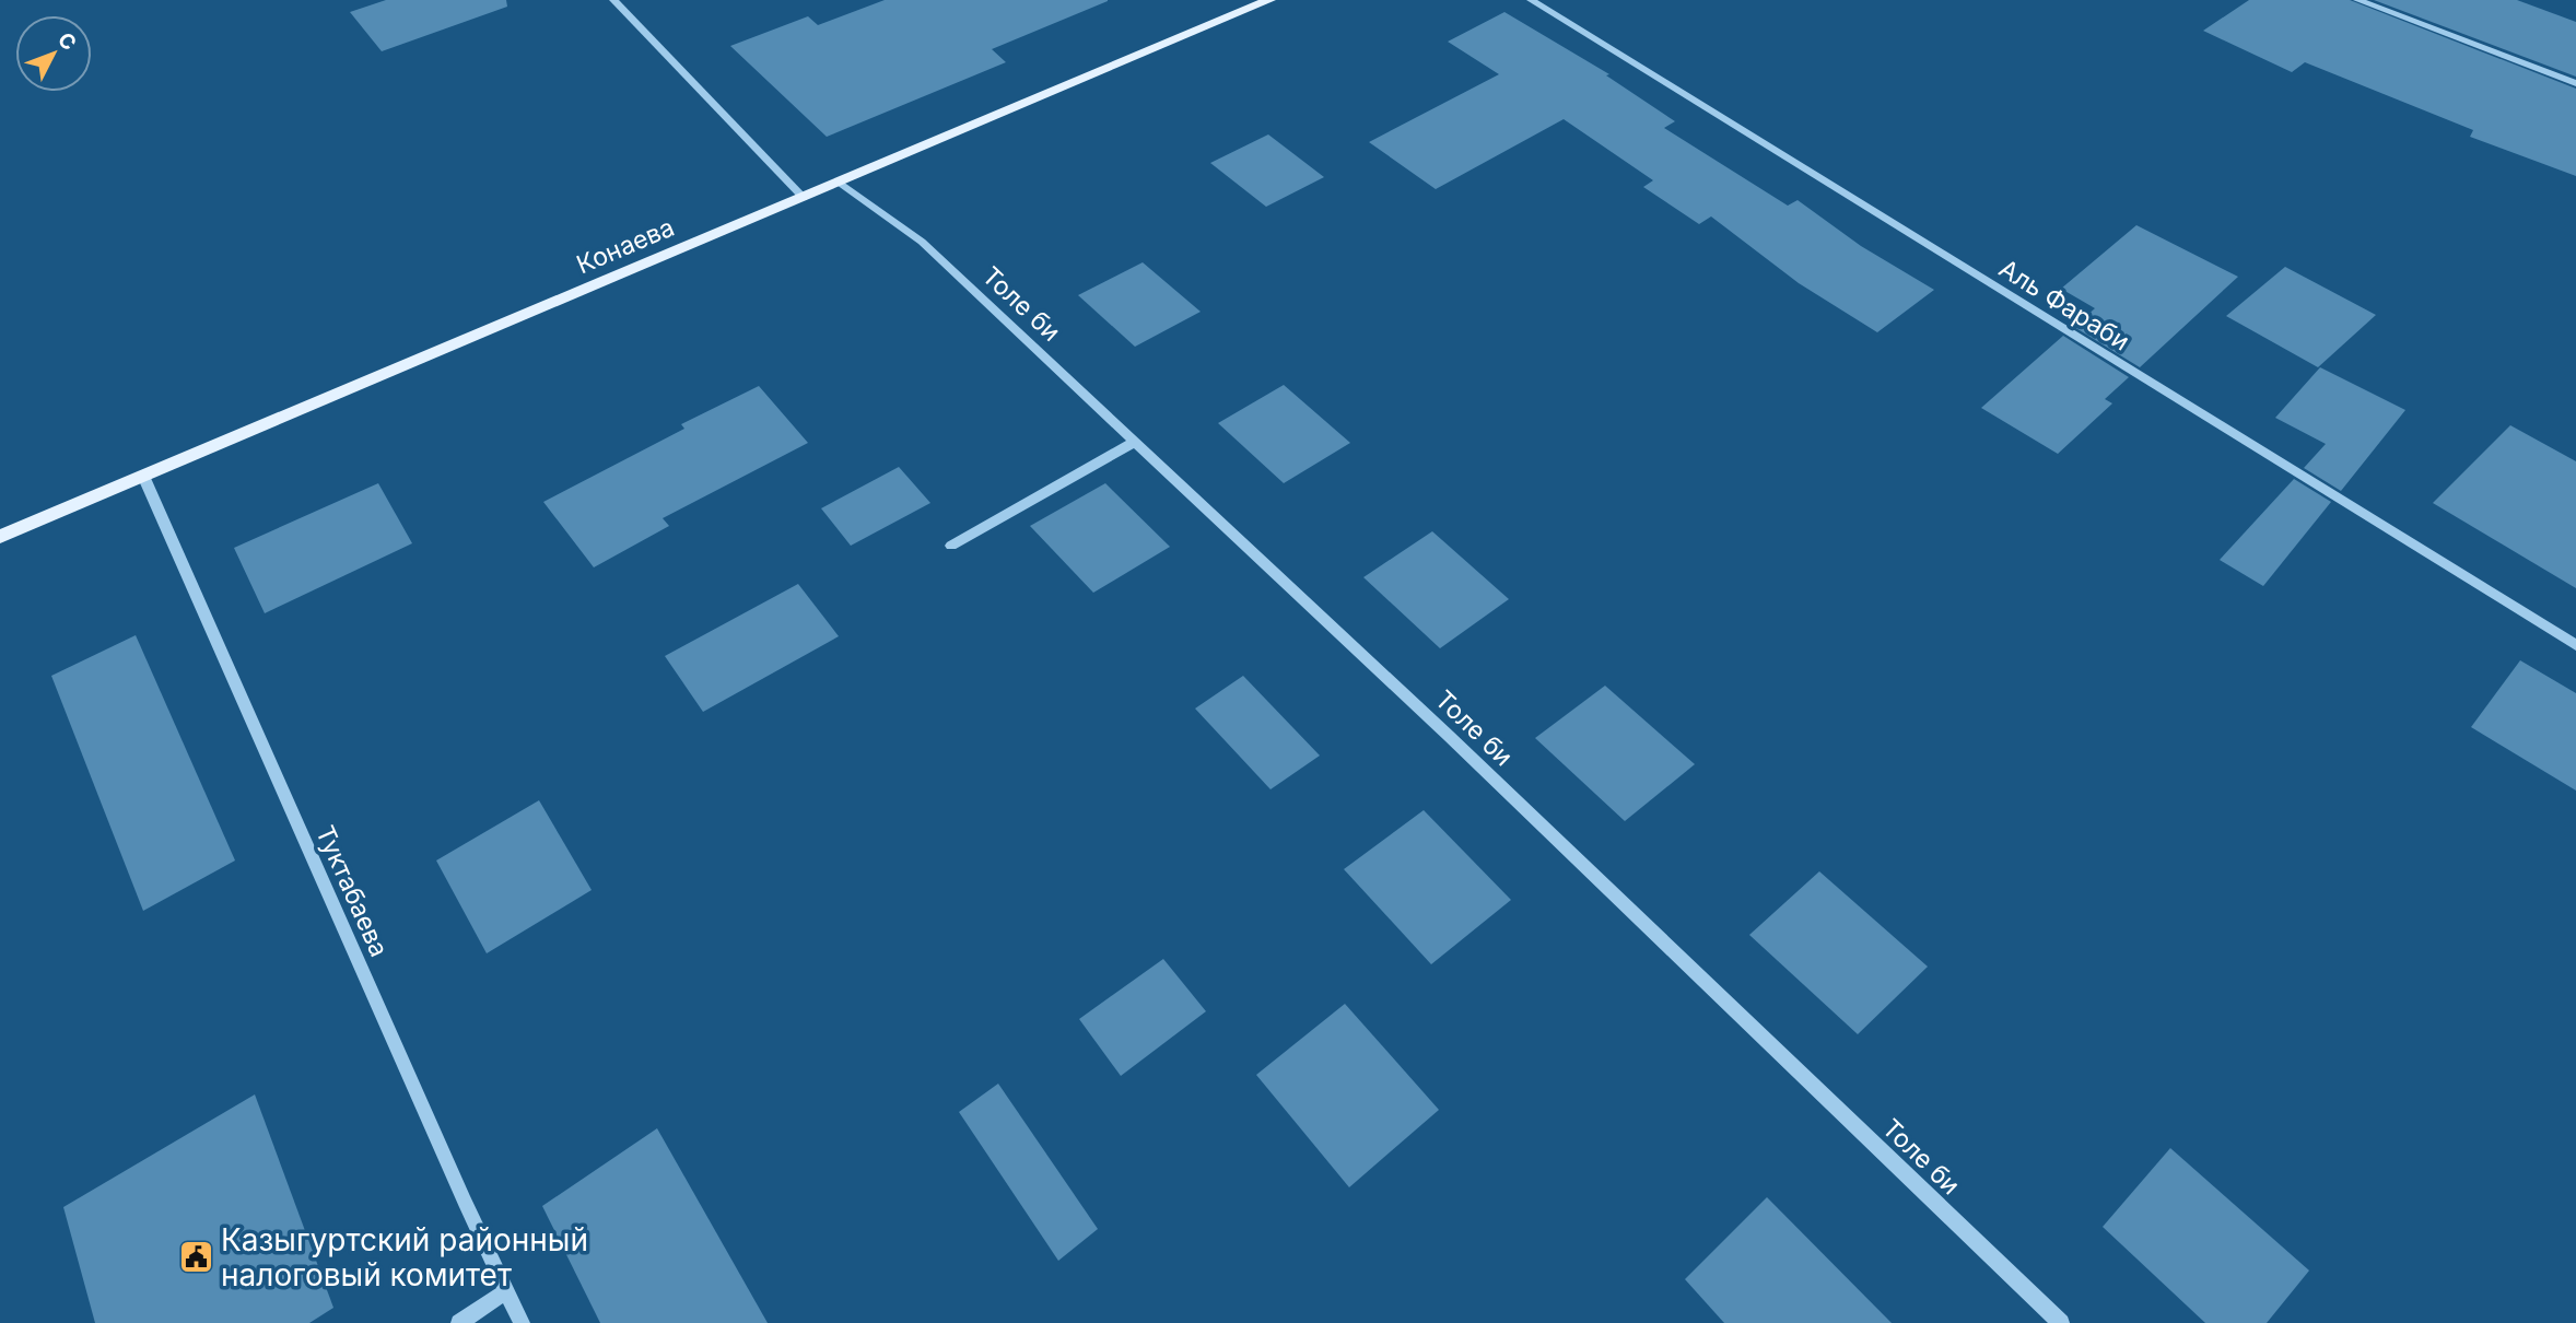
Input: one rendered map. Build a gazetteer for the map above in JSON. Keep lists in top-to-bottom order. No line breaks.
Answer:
{"streets":{"main road":["Конаева"],"street":["Толе би","Аль Фараби","Туктабаева"]},"crossings":[["Конаева","Толе би"],["Конаева","Туктабаева"]],"places":{"public building":["Казыгуртский районный налоговый комитет"]},"north":"top right"}
